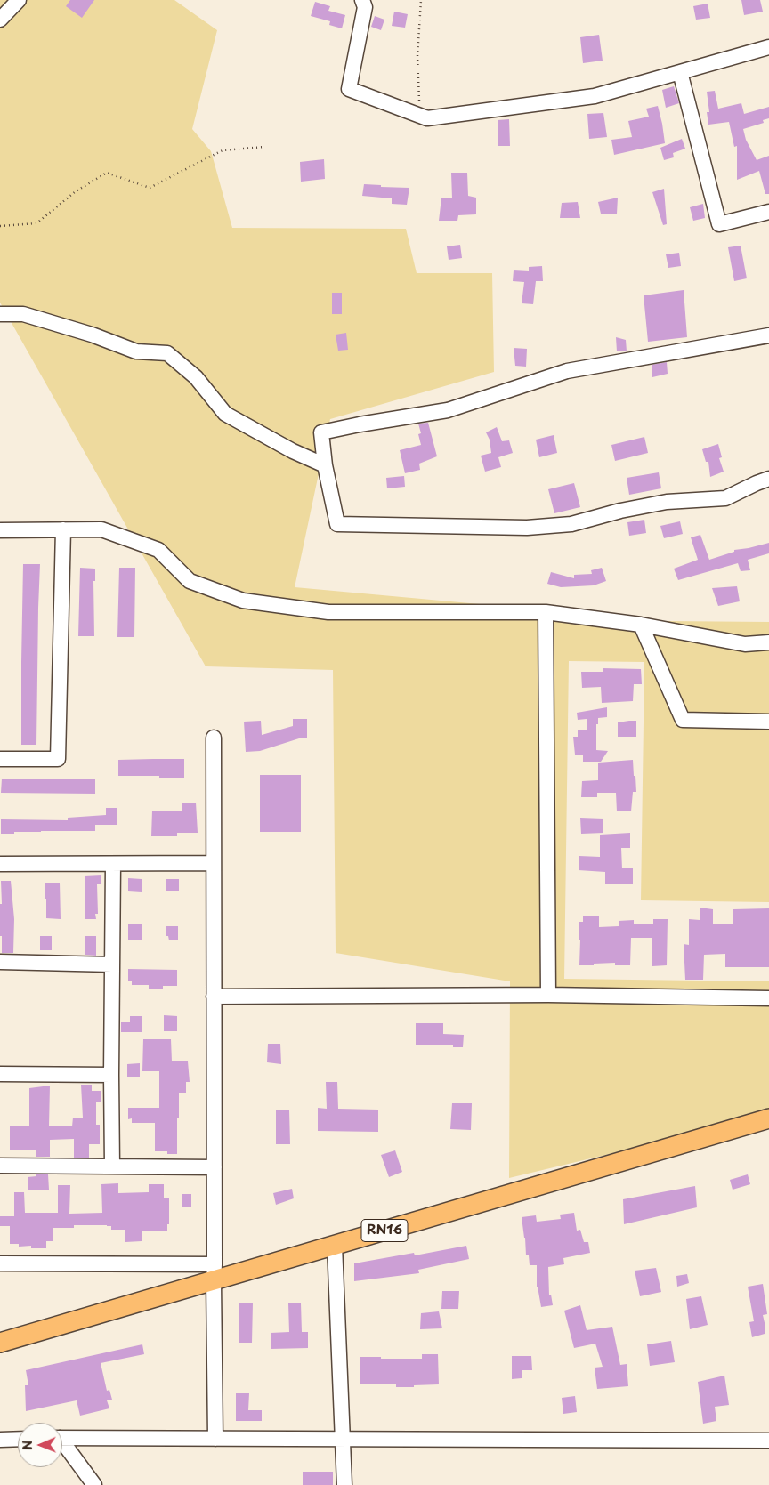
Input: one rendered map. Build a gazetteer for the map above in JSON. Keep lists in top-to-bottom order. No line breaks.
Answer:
{"streets":{"main road":["RN16"]},"north":"left"}
